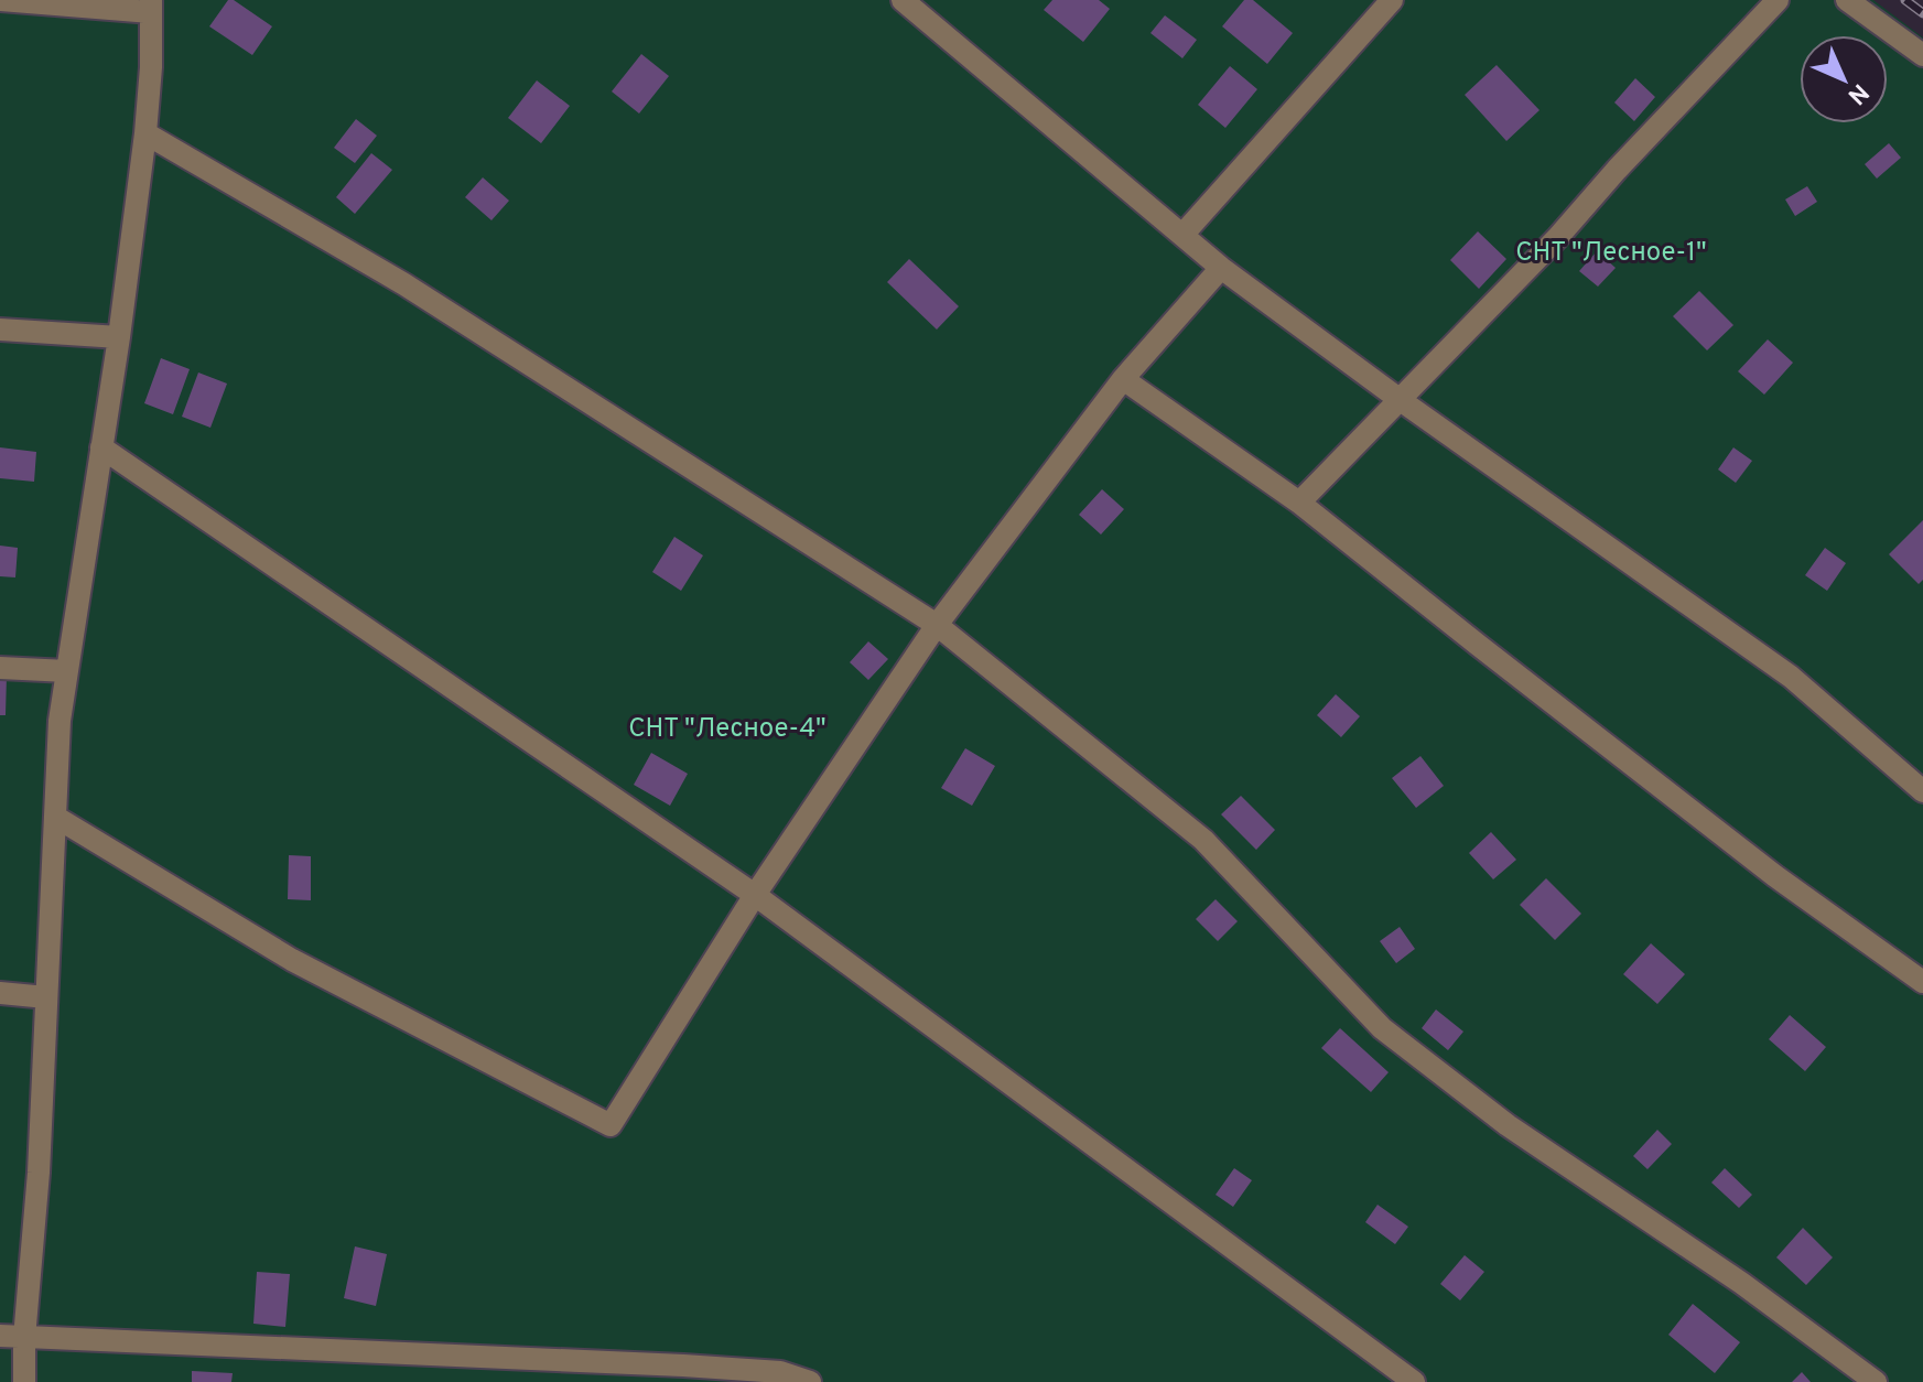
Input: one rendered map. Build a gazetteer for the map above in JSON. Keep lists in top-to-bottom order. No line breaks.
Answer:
{"parks":["СНТ \"Лесное-1\"","СНТ \"Лесное-4\""],"north":"bottom right"}
